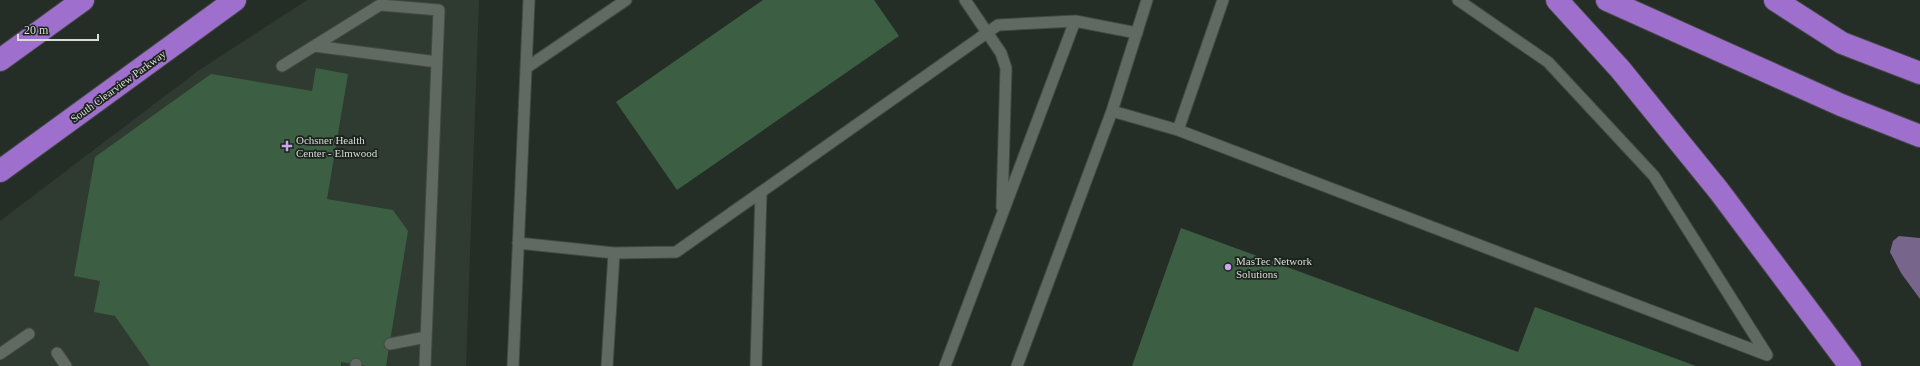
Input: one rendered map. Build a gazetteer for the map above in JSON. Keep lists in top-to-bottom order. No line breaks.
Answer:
{"streets":{"highway":["South Clearview Parkway"]},"places":{"health":["Ochsner Health Center - Elmwood"],"other":["MasTec Network Solutions"]},"scale_bar":"20 m"}
